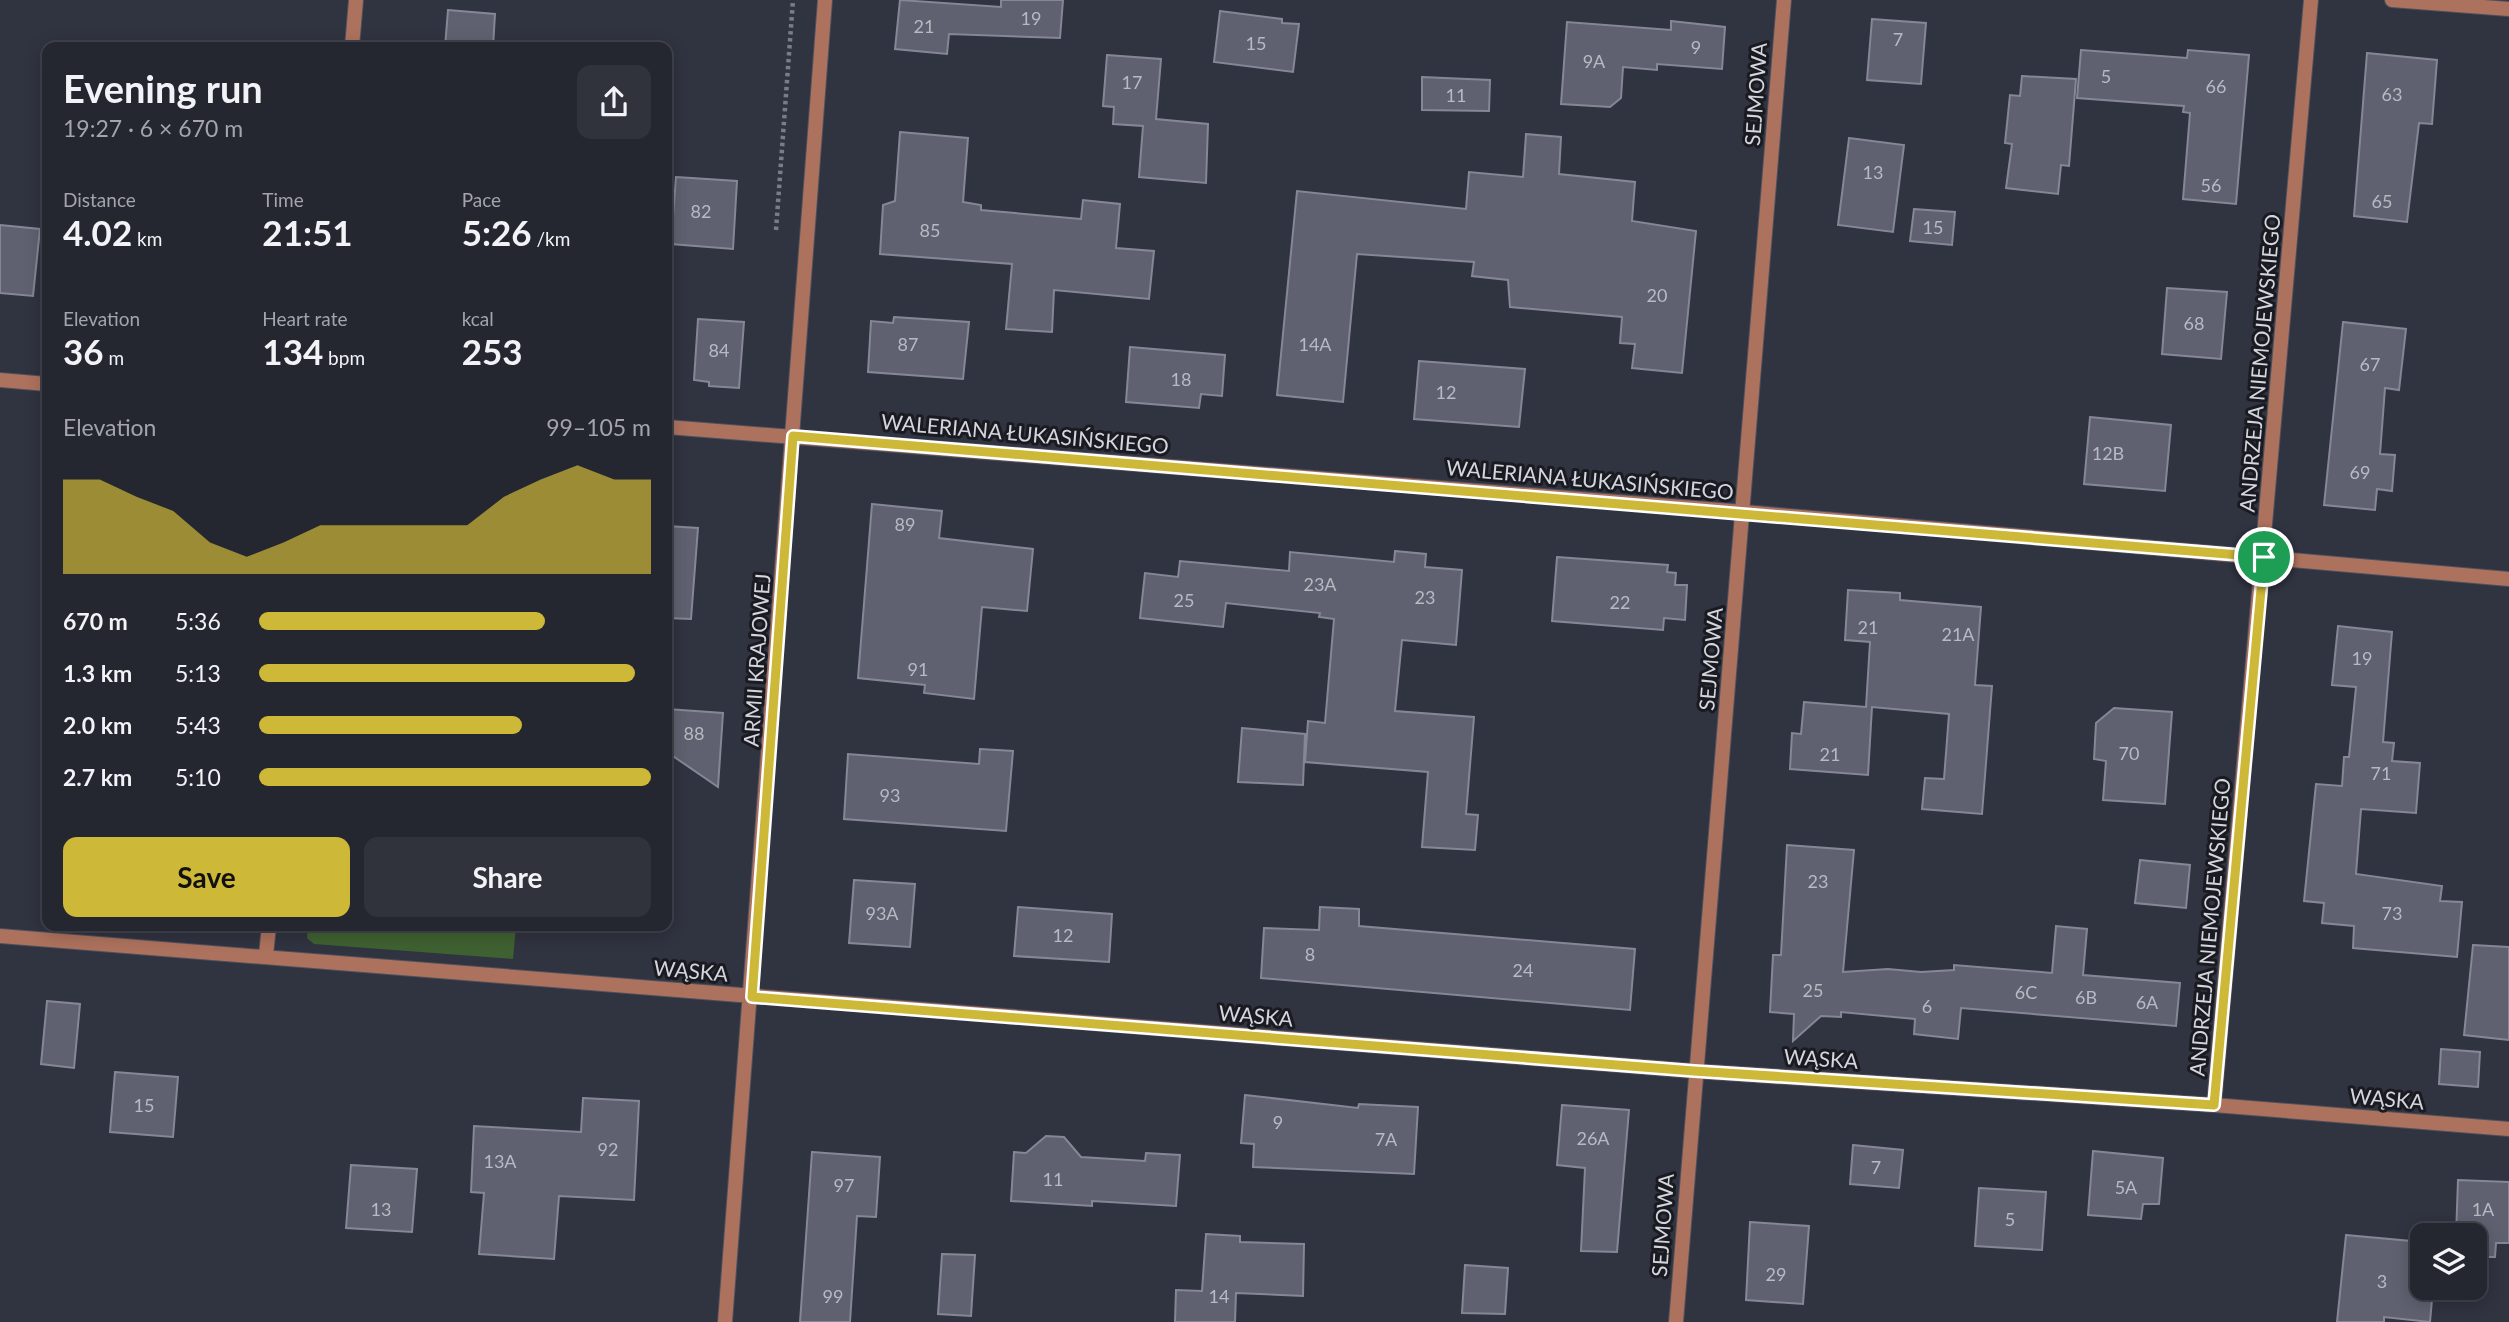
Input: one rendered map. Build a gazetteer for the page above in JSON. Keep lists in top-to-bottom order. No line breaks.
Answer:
{"streets":{"street":["SEJMOWA","ANDRZEJA NIEMOJEWSKIEGO","WALERIANA ŁUKASIŃSKIEGO","ARMII KRAJOWEJ","WĄSKA"]},"crossings":[["SEJMOWA","WALERIANA ŁUKASIŃSKIEGO"],["SEJMOWA","WĄSKA"],["ANDRZEJA NIEMOJEWSKIEGO","WALERIANA ŁUKASIŃSKIEGO"],["ANDRZEJA NIEMOJEWSKIEGO","WĄSKA"],["WALERIANA ŁUKASIŃSKIEGO","ARMII KRAJOWEJ"],["ARMII KRAJOWEJ","WĄSKA"]],"house_numbers":["19","21","7","15","9","9A","5","17","66","63","11","13","56","65","82","15","85","20","68","87","14A","84","67","18","12","12B","69","89","23A","23","25","22","21","21A","19","91","88","70","21","71","93","23","93A","73","12","8","24","25","6C","6B","6A","6","15","9","26A","7A","92","13A","7","11","97","5A","13","1A","5","29","3","99","14"],"page":{"heading":["Evening run","19:27 · 6 × 670 m"],"stats":[["Distance","4.02 km"],["Time","21:51"],["Pace","5:26 /km"],["Elevation","36 m"],["Heart rate","134 bpm"],["kcal","253"]],"chart":["Elevation","99–105 m"],"list":[{"name":"670 m","note":"5:36"},{"name":"1.3 km","note":"5:13"},{"name":"2.0 km","note":"5:43"},{"name":"2.7 km","note":"5:10"}],"buttons":["Save","Share"]}}
